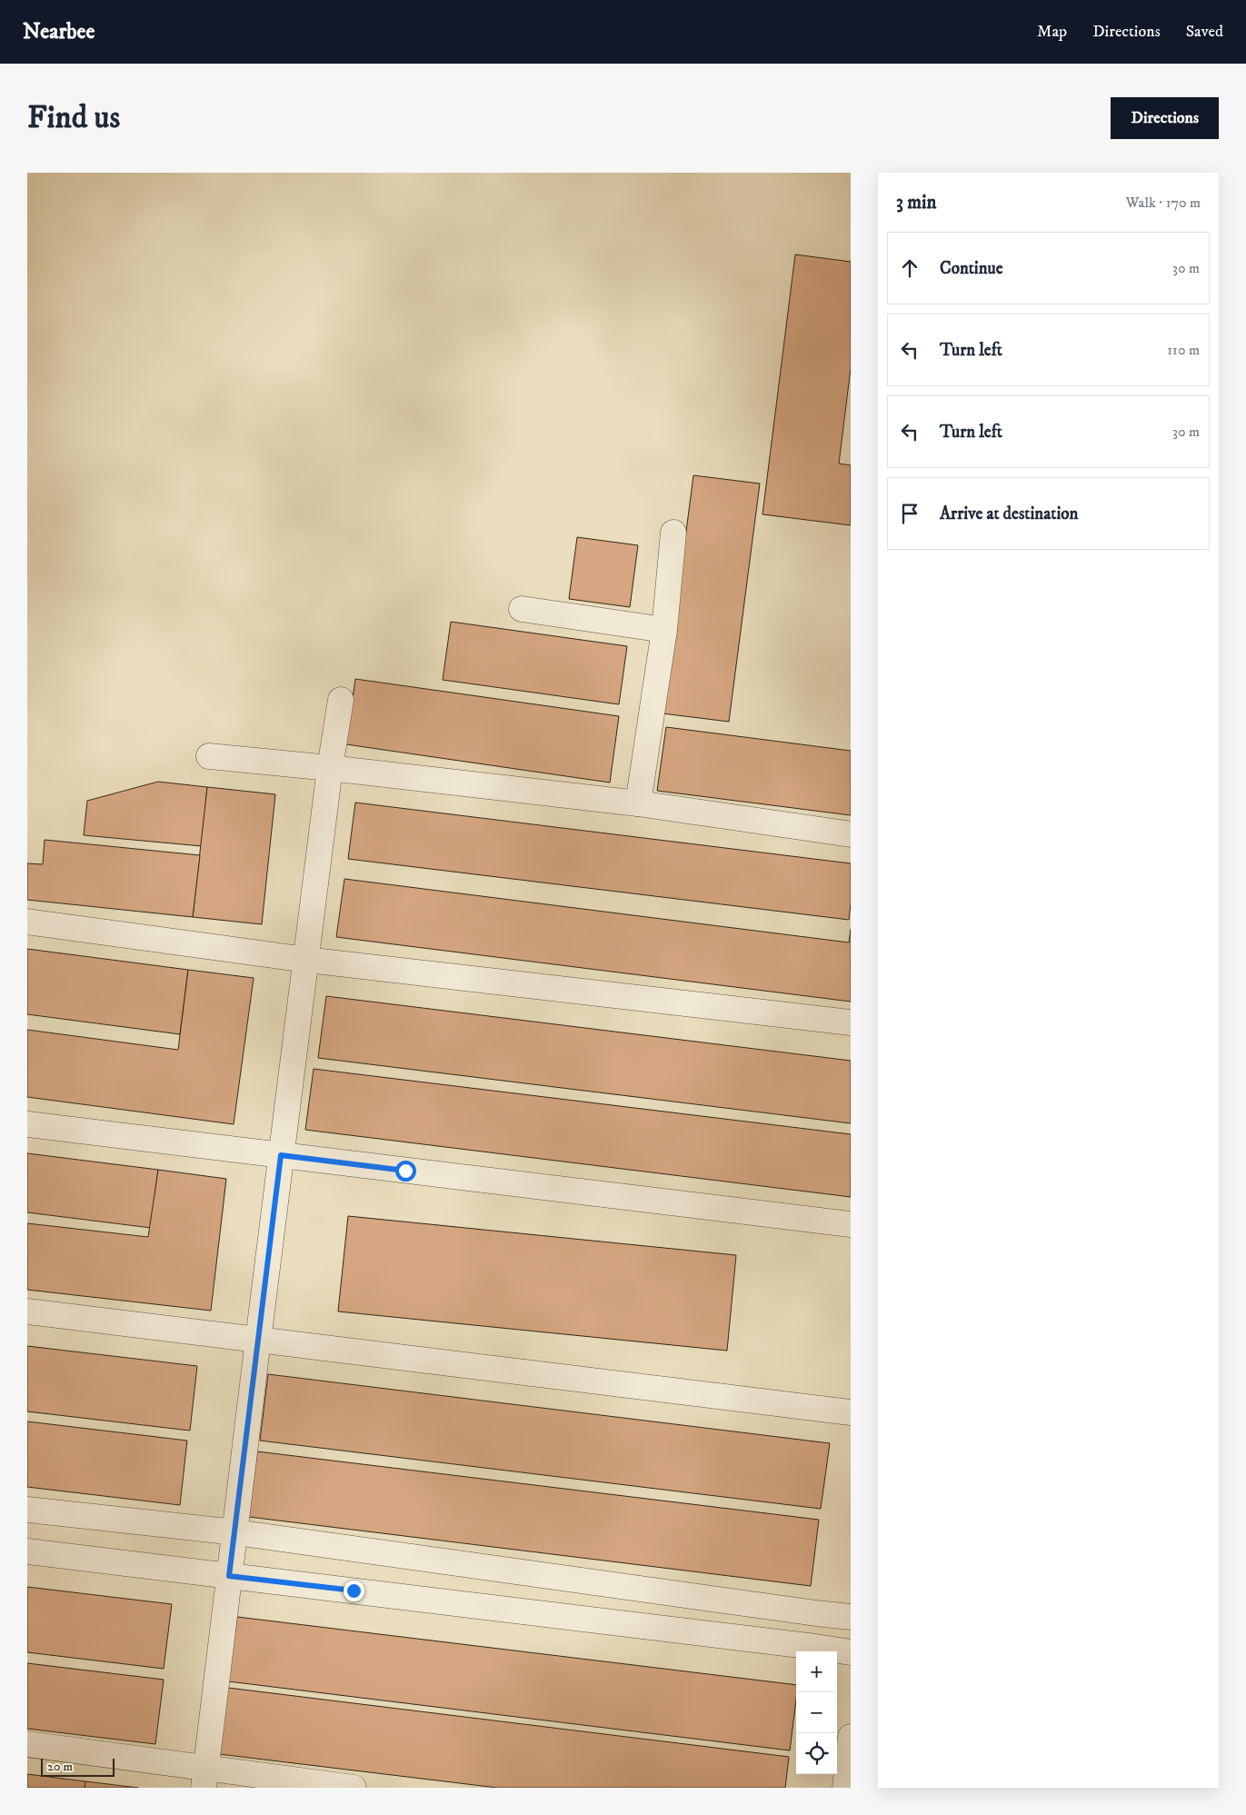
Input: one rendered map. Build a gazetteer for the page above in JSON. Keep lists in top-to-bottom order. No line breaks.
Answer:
{"scale_bar":"20 m","page":{"header":"Nearbee","nav":["Map","Directions","Saved"],"buttons":"Directions","title":"Find us","heading":["3 min","Walk · 170 m"],"list":[["Continue","30 m"],["Turn left","110 m"],["Turn left","30 m"],"Arrive at destination"],"map_buttons":["+","−"],"scale":"20 m"}}
